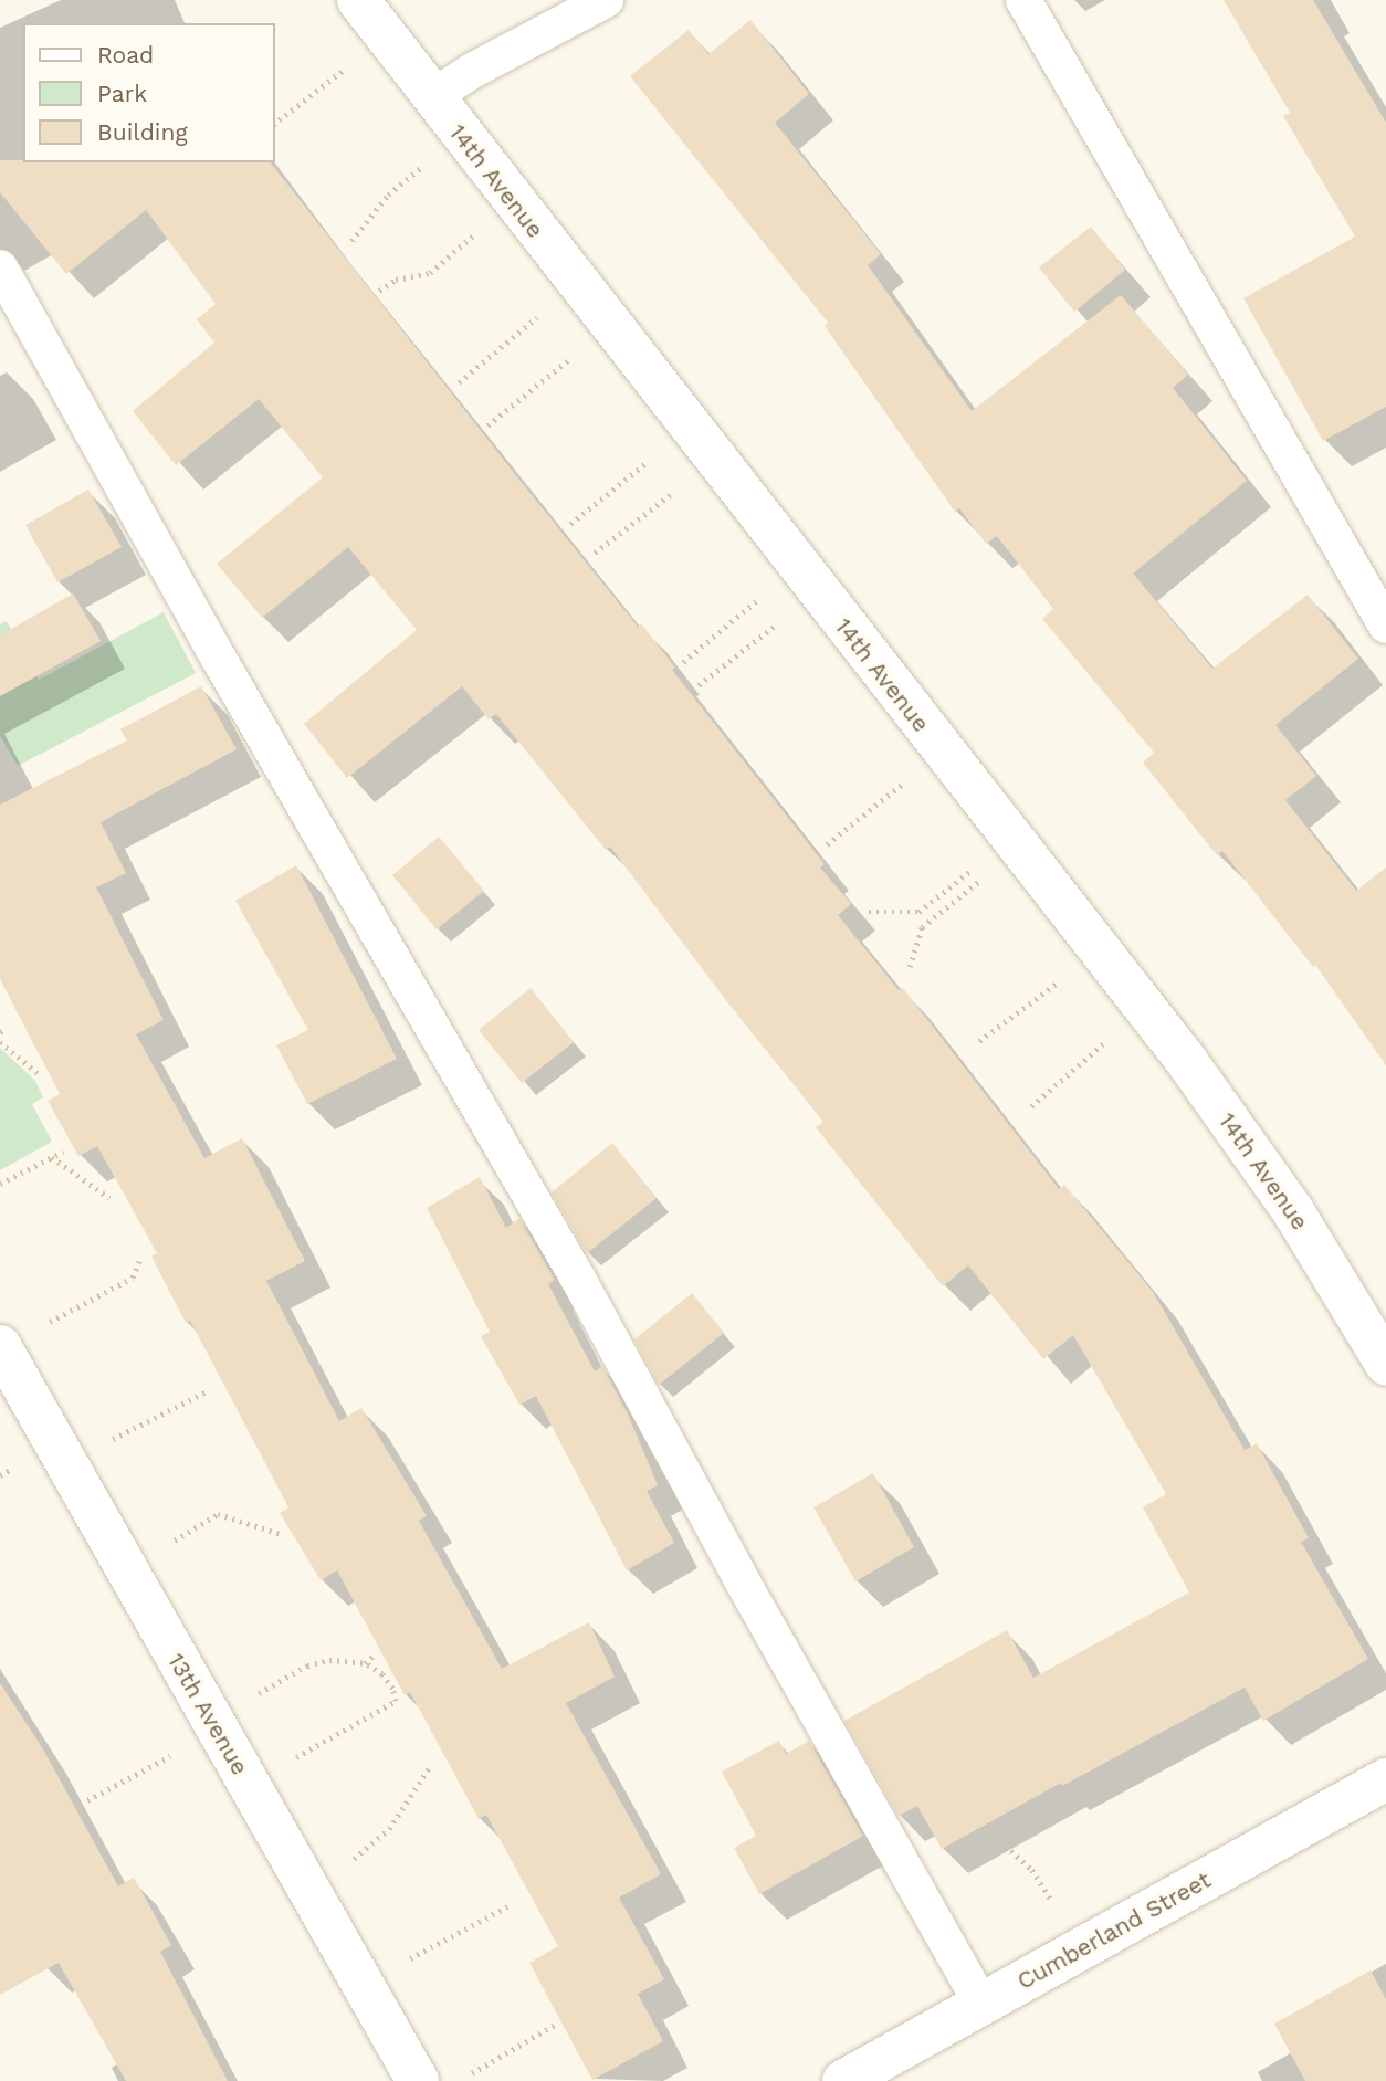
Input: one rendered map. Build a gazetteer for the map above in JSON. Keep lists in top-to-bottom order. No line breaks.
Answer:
{"streets":{"street":["14th Avenue","13th Avenue","Cumberland Street"]},"legend":["Road","Park","Building"]}
